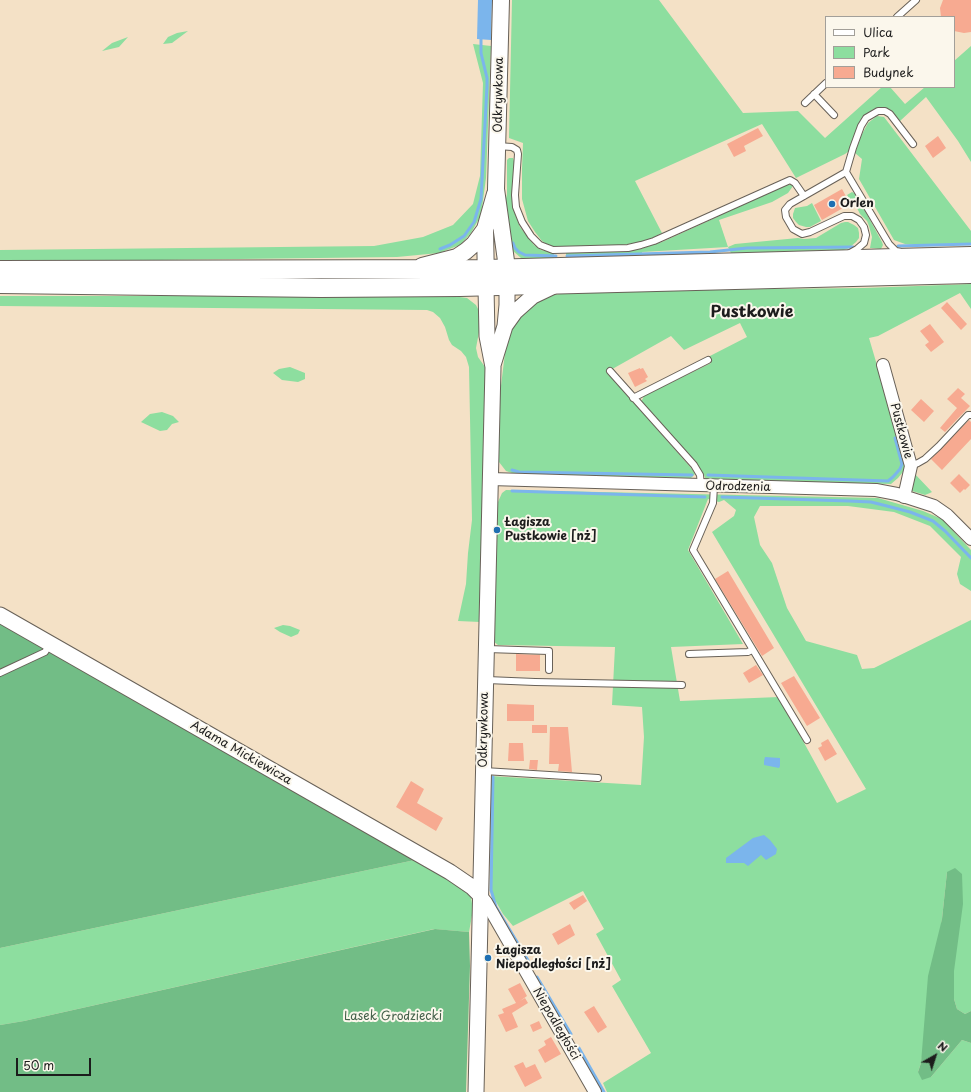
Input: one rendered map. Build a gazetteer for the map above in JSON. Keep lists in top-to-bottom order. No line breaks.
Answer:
{"streets":{"main road":["Odkrywkowa"],"street":["Pustkowie","Odrodzenia","Adama Mickiewicza","Niepodległości"]},"crossings":[["Odkrywkowa","Odrodzenia"],["Odkrywkowa","Adama Mickiewicza"],["Odkrywkowa","Niepodległości"],["Pustkowie","Odrodzenia"],["Adama Mickiewicza","Niepodległości"]],"districts":["Pustkowie"],"parks":["Lasek Grodziecki"],"places":["Orlen","Łagisza Pustkowie [nż]","Łagisza Niepodległości [nż]"],"legend":["Ulica","Park","Budynek"],"scale_bar":"50 m","north":"top right"}
